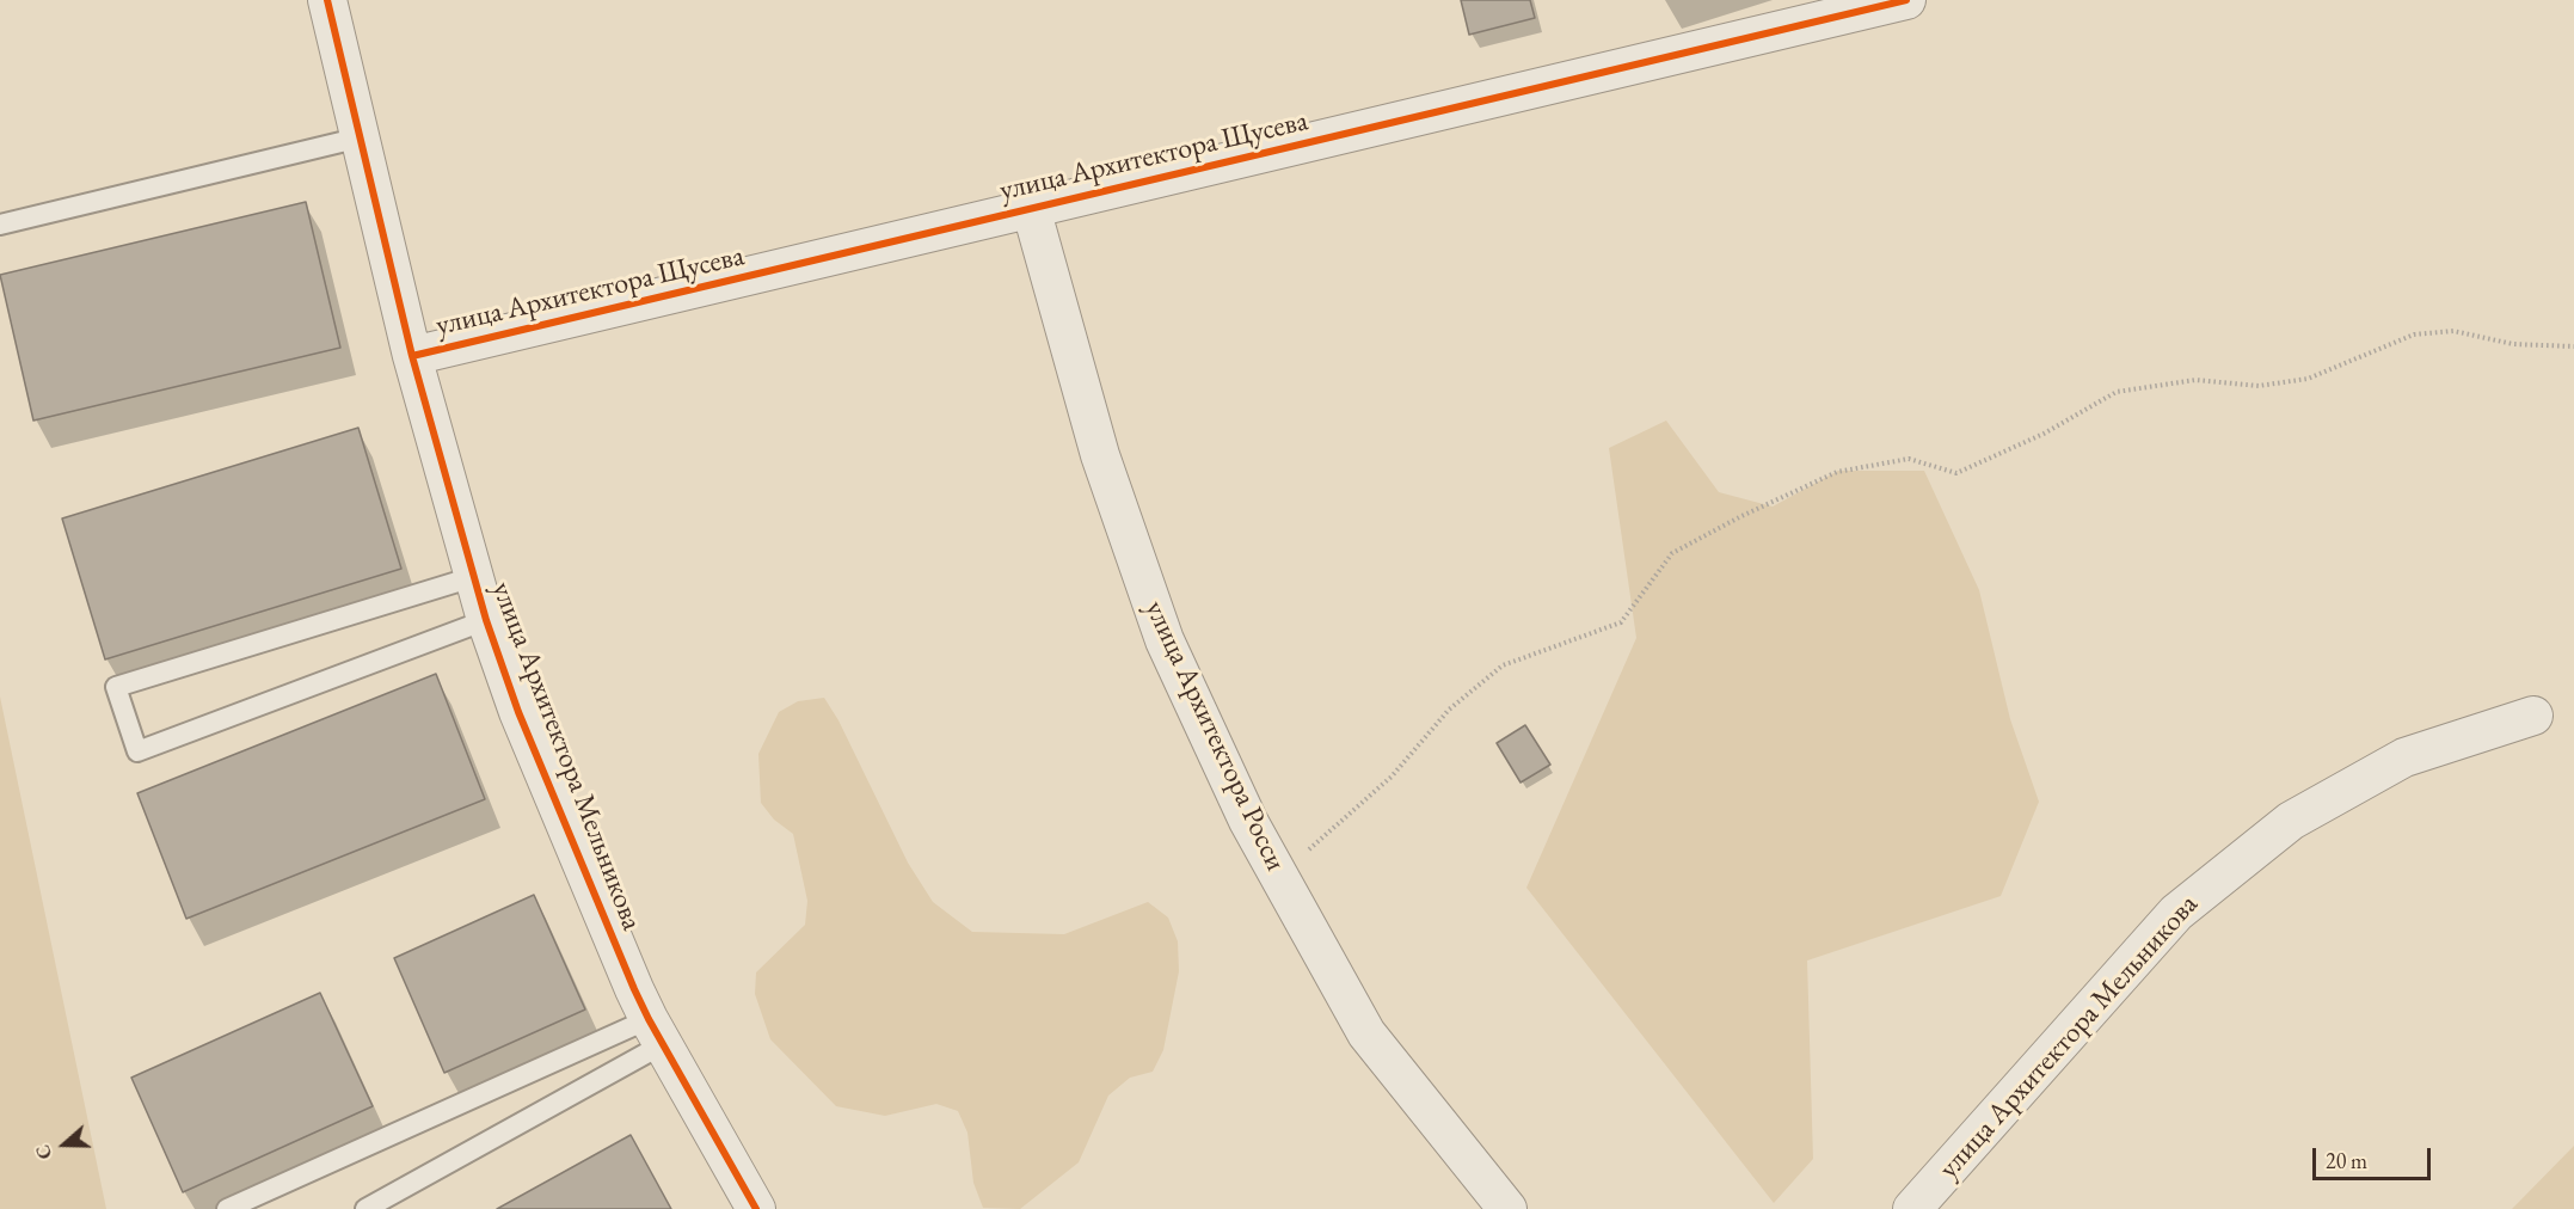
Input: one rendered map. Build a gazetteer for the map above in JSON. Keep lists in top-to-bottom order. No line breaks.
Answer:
{"streets":{"street":["улица Архитектора Щусева","улица Архитектора Росси","улица Архитектора Мельникова"]},"crossings":[["улица Архитектора Щусева","улица Архитектора Росси"],["улица Архитектора Щусева","улица Архитектора Мельникова"]],"scale_bar":"20 m","north":"left"}
